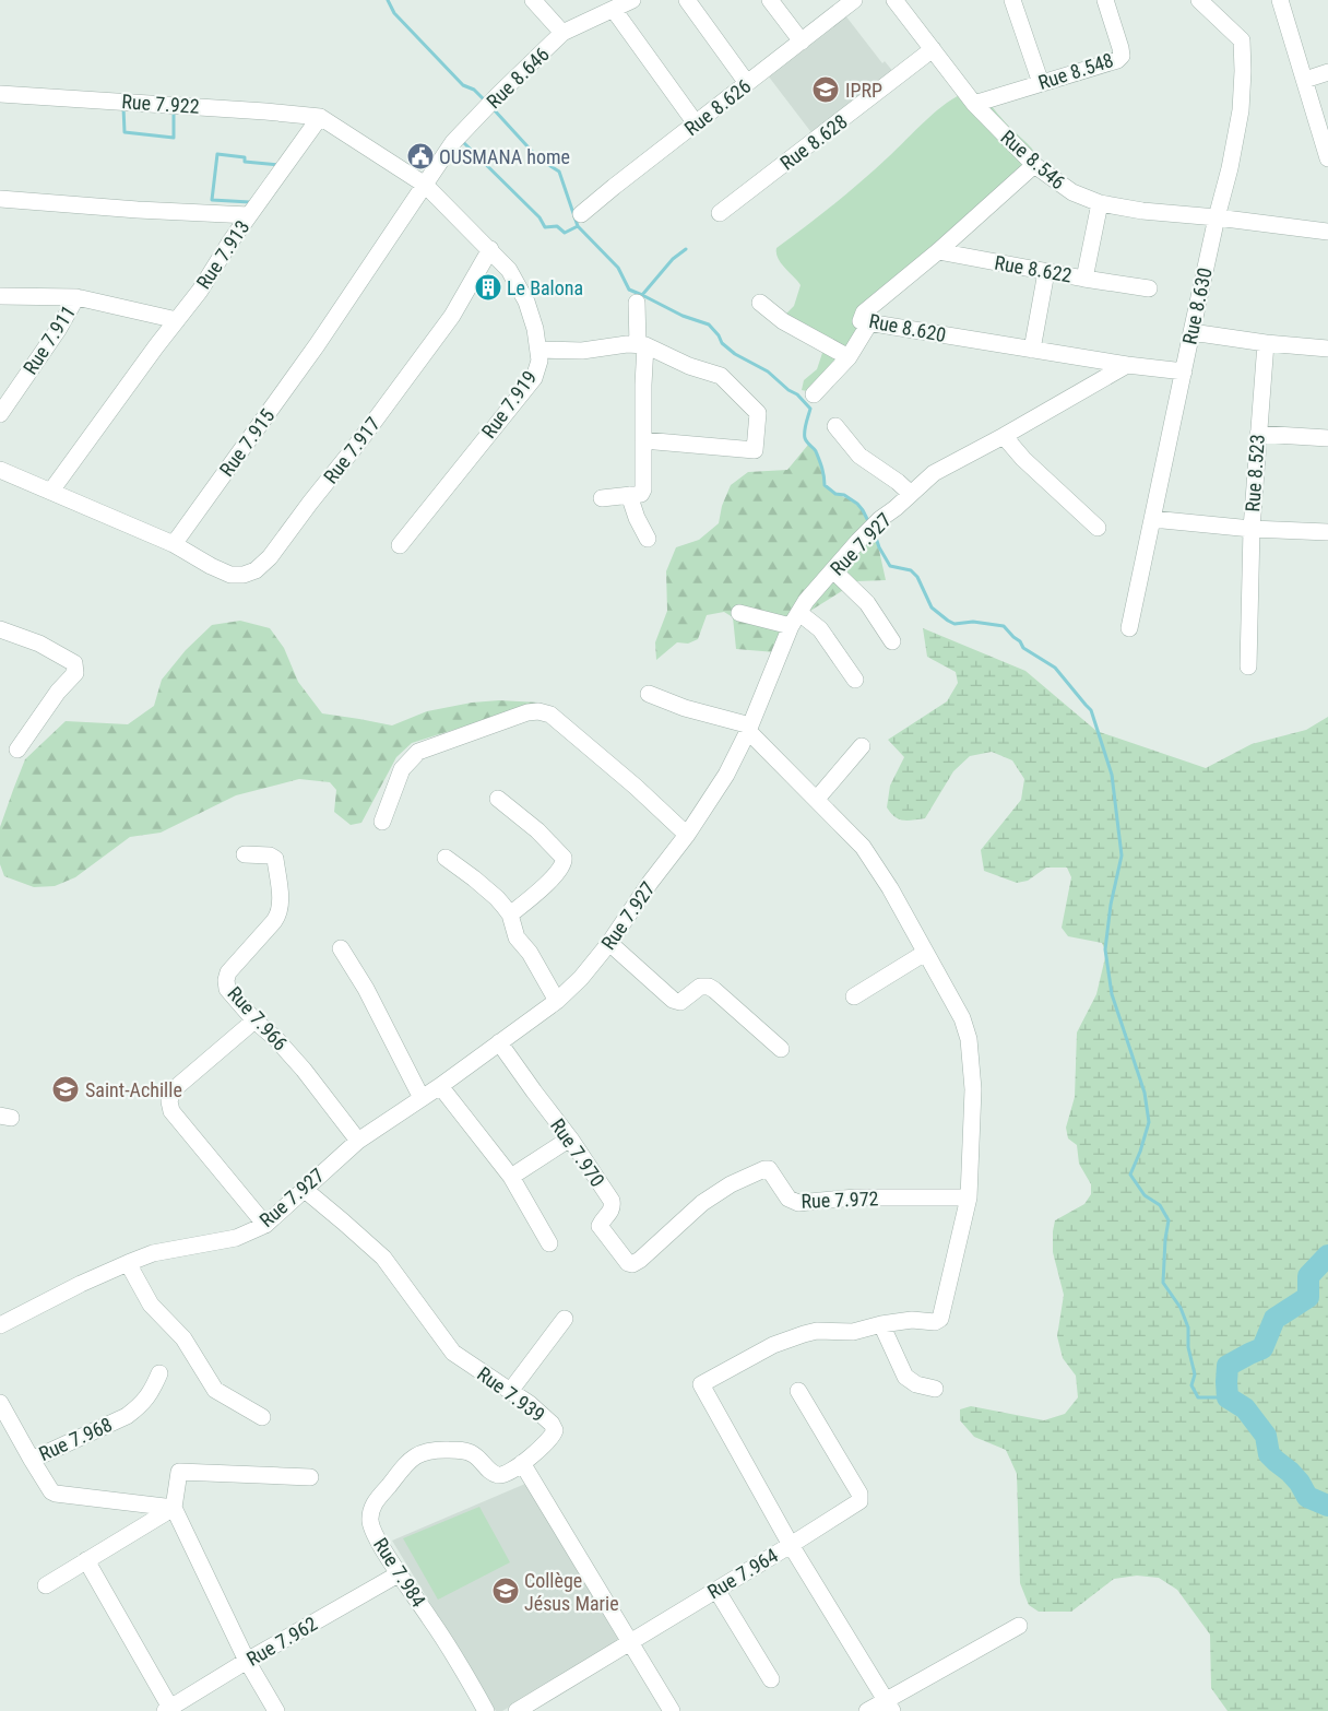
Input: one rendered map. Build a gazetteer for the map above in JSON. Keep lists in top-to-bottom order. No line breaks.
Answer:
{"streets":{"street":["Rue 8.548","Rue 8.646","Rue 7.922","Rue 8.626","Rue 8.628","Rue 8.546","Rue 7.913","Rue 8.622","Rue 8.630","Rue 8.620","Rue 7.911","Rue 7.919","Rue 7.915","Rue 7.917","Rue 8.523","Rue 7.927","Rue 7.966","Rue 7.970","Rue 7.972","Rue 7.939","Rue 7.968","Rue 7.984","Rue 7.964","Rue 7.962"]},"crossings":[["Rue 8.548","Rue 8.546"],["Rue 8.646","Rue 7.919"],["Rue 8.646","Rue 7.915"],["Rue 7.922","Rue 7.913"],["Rue 8.628","Rue 8.546"],["Rue 8.546","Rue 8.622"],["Rue 8.546","Rue 8.630"],["Rue 8.546","Rue 8.620"],["Rue 7.913","Rue 7.911"],["Rue 8.622","Rue 8.620"],["Rue 8.630","Rue 8.620"],["Rue 8.620","Rue 7.927"],["Rue 7.919","Rue 7.915"],["Rue 7.919","Rue 7.917"],["Rue 7.915","Rue 7.917"],["Rue 7.927","Rue 7.966"],["Rue 7.927","Rue 7.970"],["Rue 7.927","Rue 7.939"],["Rue 7.970","Rue 7.972"],["Rue 7.939","Rue 7.984"],["Rue 7.984","Rue 7.962"]],"places":{"school or university":["IPRP","Saint-Achille","Collège Jésus Marie"],"public building":["OUSMANA home"],"building":["Le Balona"]}}
